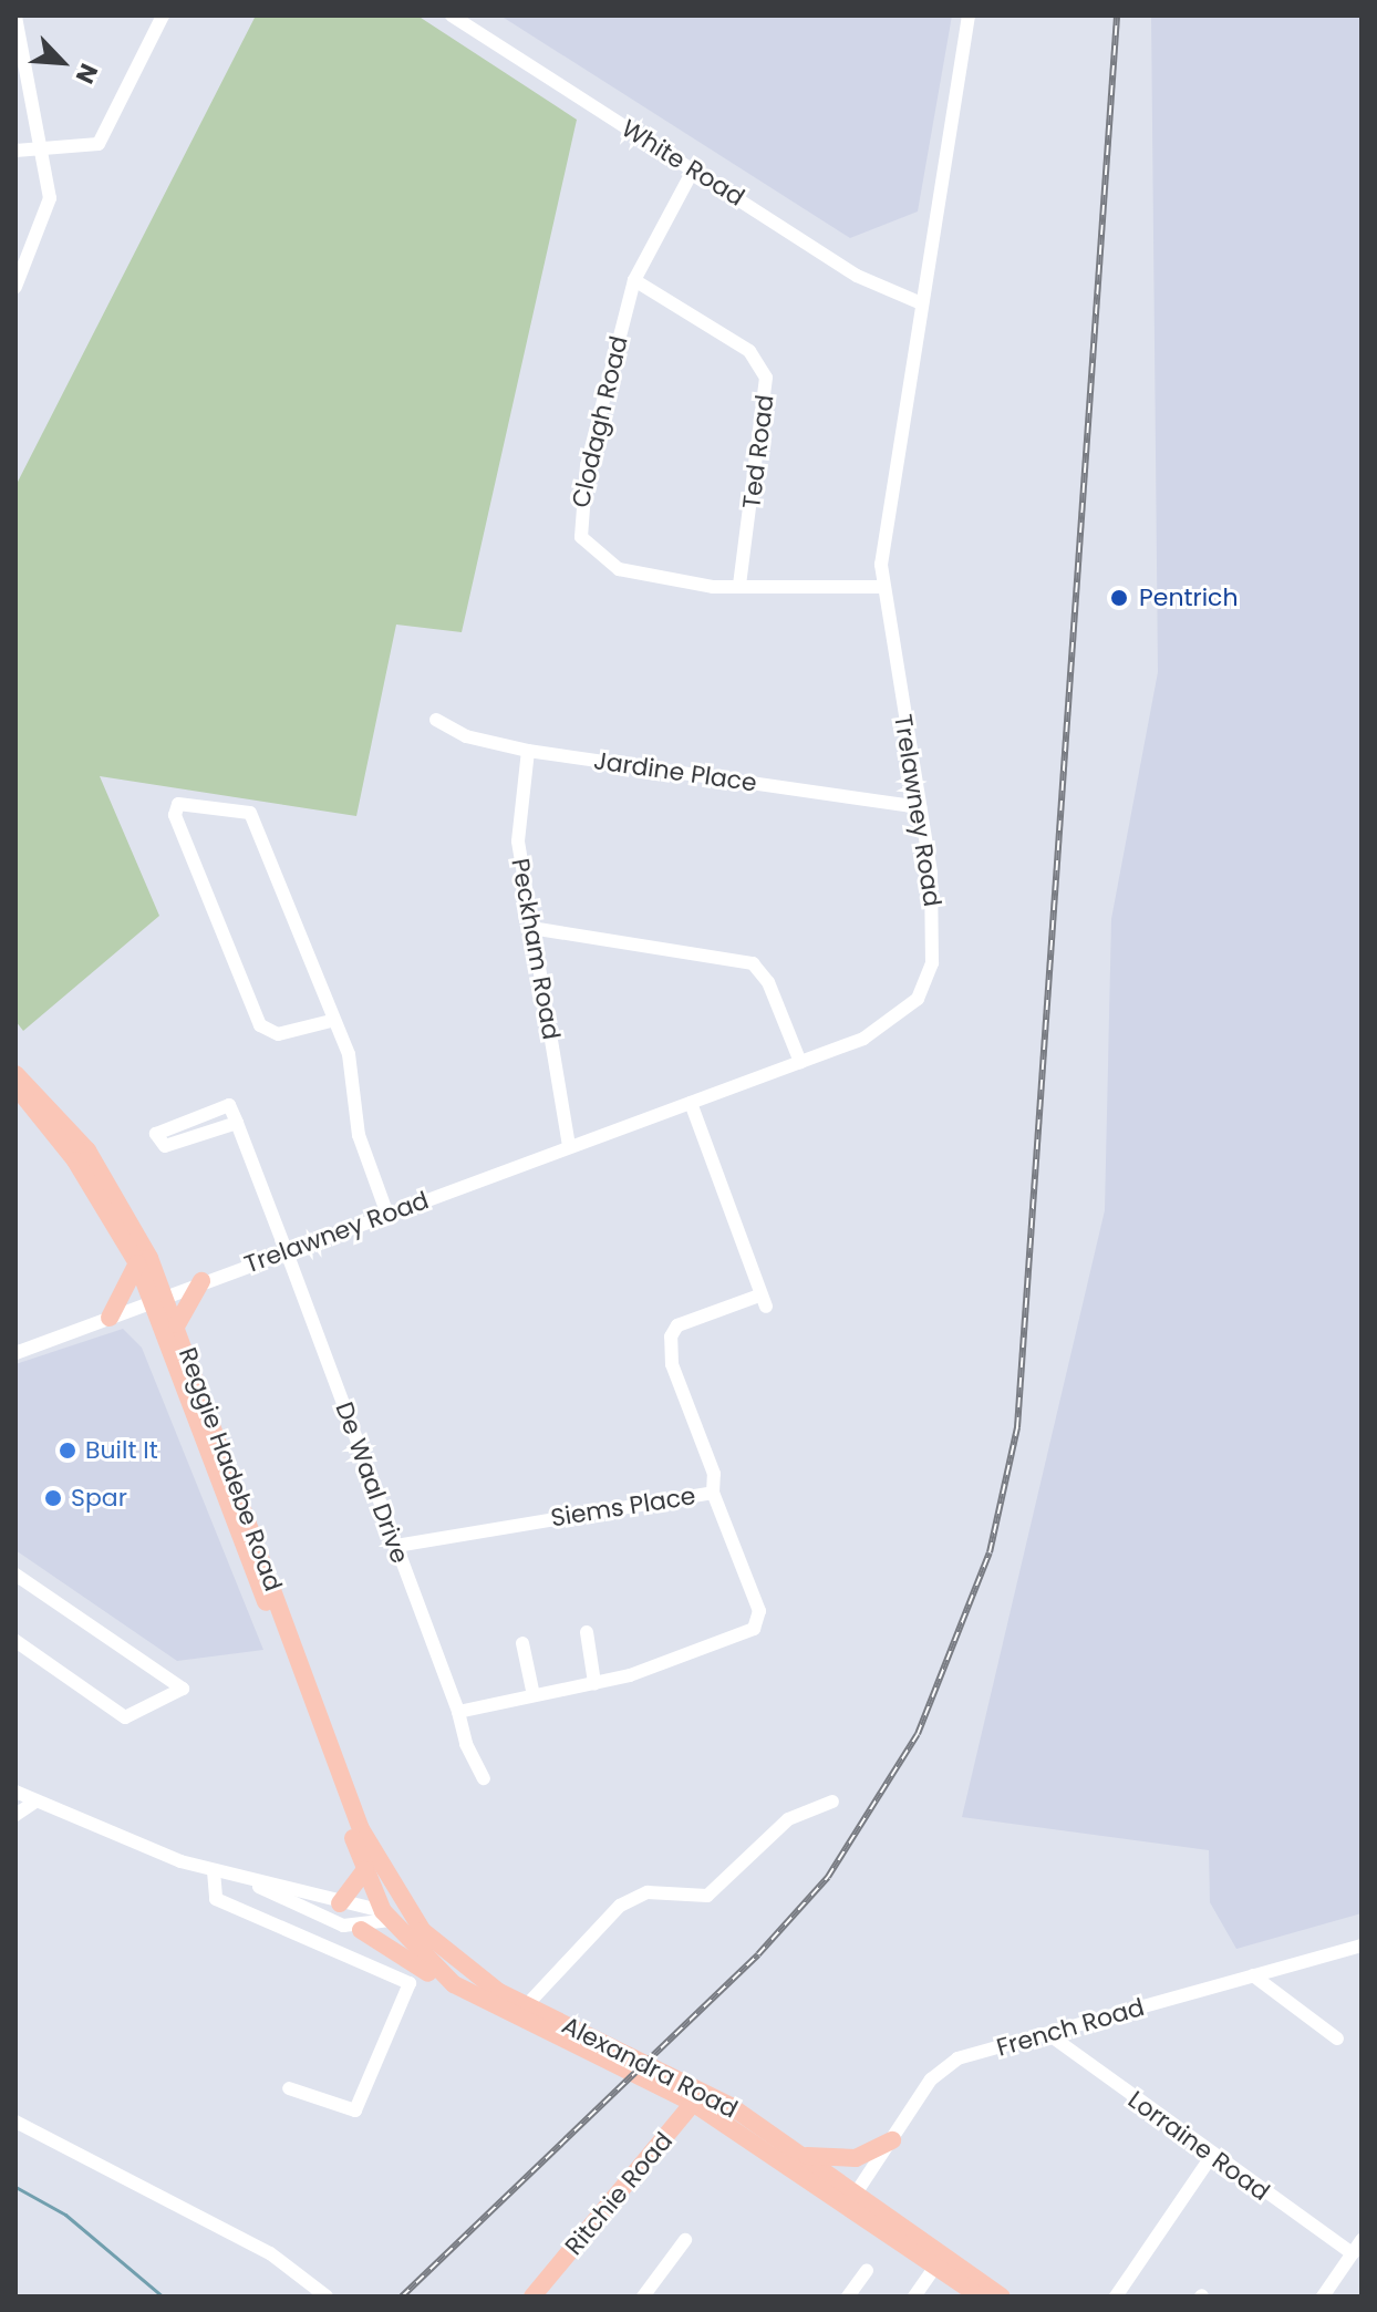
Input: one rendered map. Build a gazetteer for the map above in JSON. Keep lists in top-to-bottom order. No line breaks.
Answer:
{"streets":{"main road":["Reggie Hadebe Road","Alexandra Road","Ritchie Road"],"street":["White Road","Clodagh Road","Ted Road","Jardine Place","Trelawney Road","Peckham Road","De Waal Drive","Siems Place","French Road","Lorraine Road"]},"crossings":[["White Road","Clodagh Road"],["White Road","Trelawney Road"],["Clodagh Road","Ted Road"],["Clodagh Road","Trelawney Road"],["Jardine Place","Trelawney Road"],["Jardine Place","Peckham Road"],["Trelawney Road","Peckham Road"],["Trelawney Road","Reggie Hadebe Road"],["Trelawney Road","De Waal Drive"],["Reggie Hadebe Road","Alexandra Road"],["De Waal Drive","Siems Place"],["French Road","Alexandra Road"],["French Road","Lorraine Road"],["Alexandra Road","Ritchie Road"]],"places":["Pentrich","Built It","Spar"],"north":"bottom right"}
